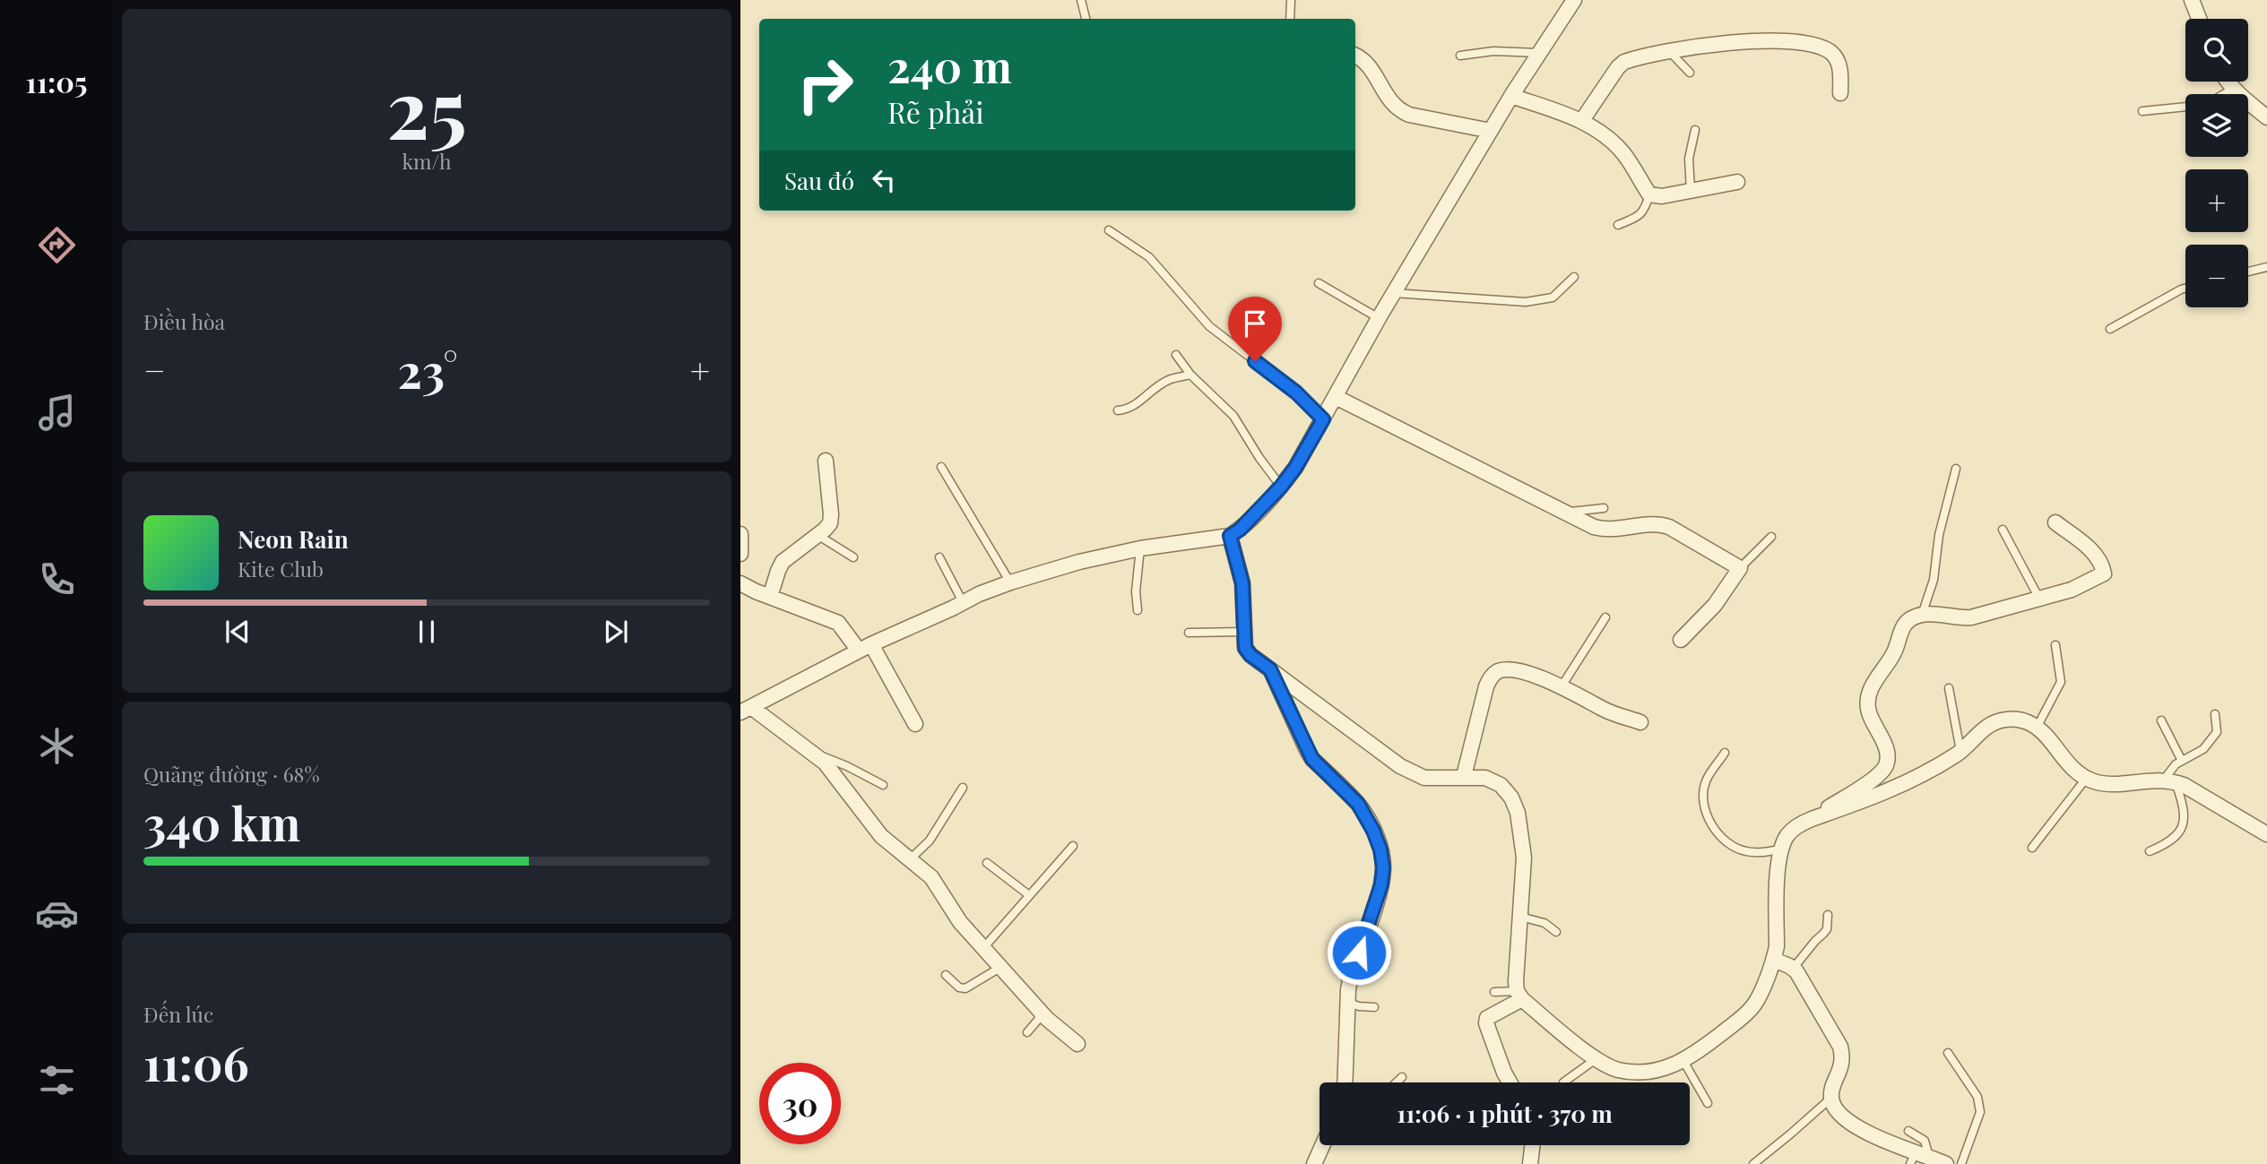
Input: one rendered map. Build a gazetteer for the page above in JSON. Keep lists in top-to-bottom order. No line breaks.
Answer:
{"page":{"tabs":"11:05","tile":[["25","km/h"],"Điều hòa",["Quãng đường · 68%","340 km"],["Đến lúc","11:06"]],"map_buttons":["+","−"],"turn":["240 m","Rẽ phải"],"then":"Sau đó","heat":["−","23°","+"],"song":["Neon Rain","Kite Club"],"limit":"30","trip":"11:06 · 1 phút · 370 m"}}
